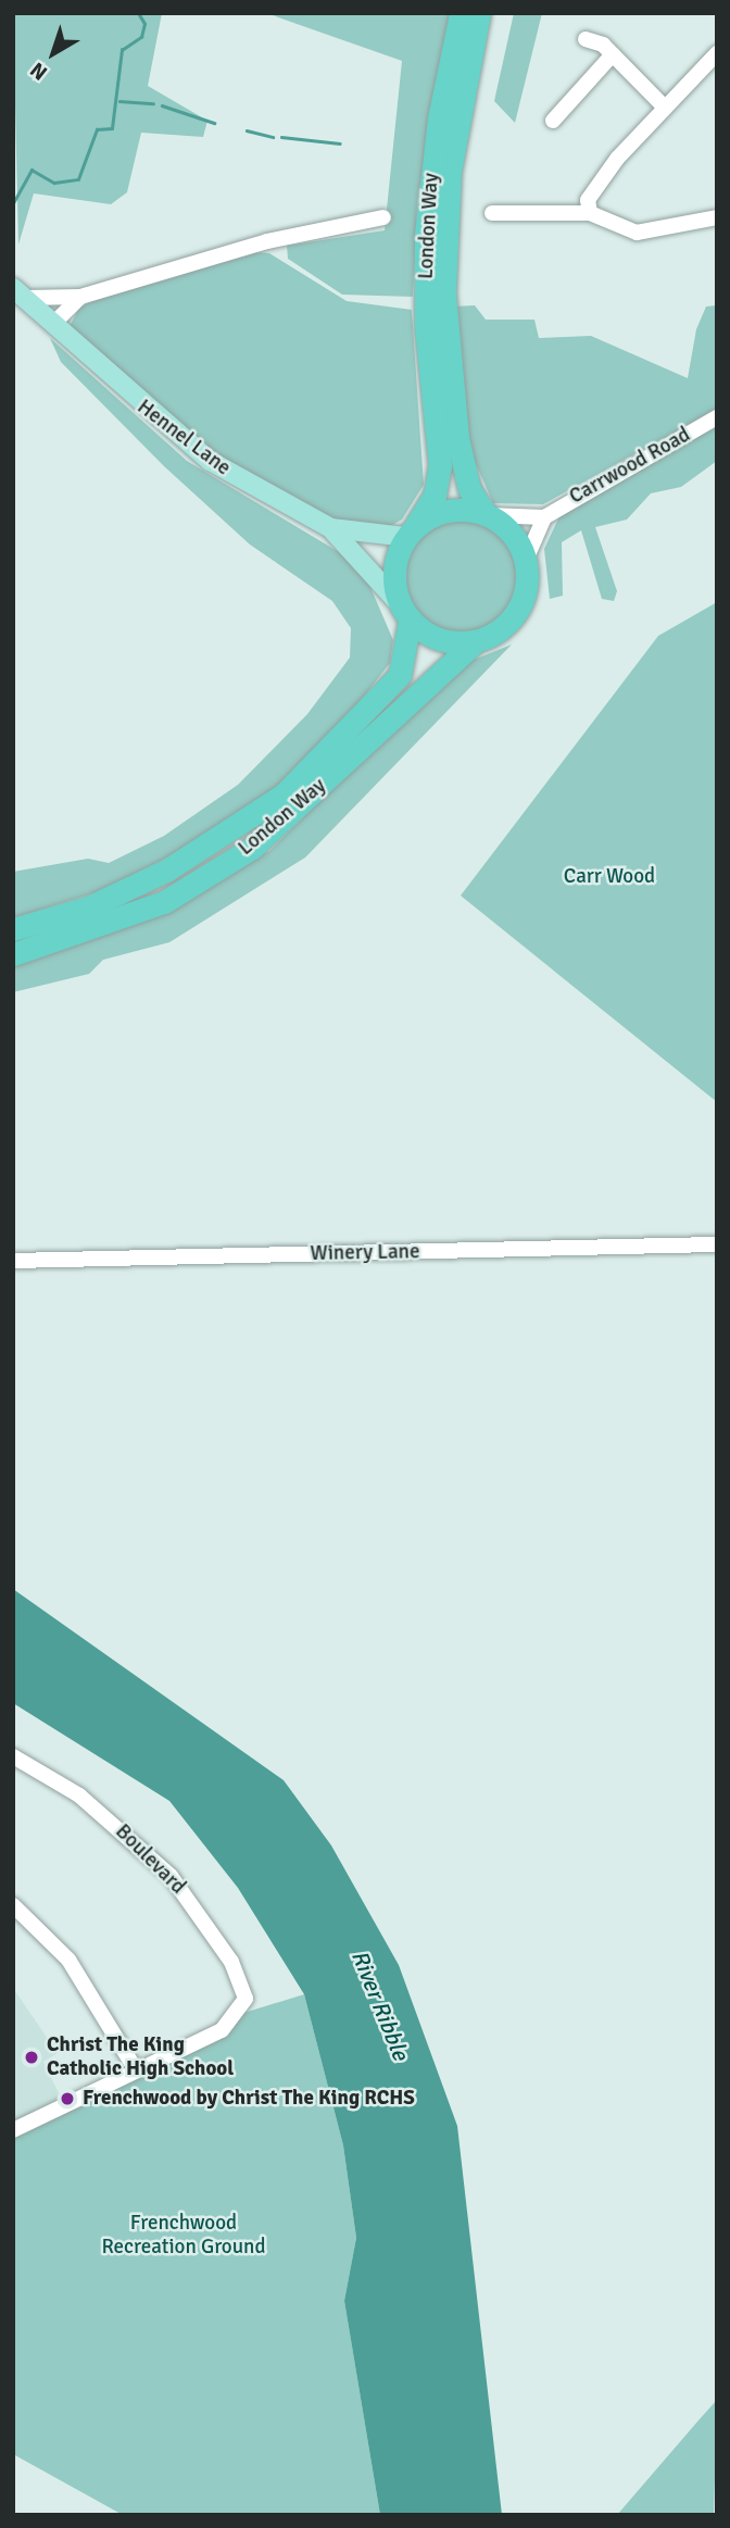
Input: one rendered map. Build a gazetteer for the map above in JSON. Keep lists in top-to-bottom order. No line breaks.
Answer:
{"streets":{"highway":["London Way"],"main road":["Hennel Lane"],"street":["Carrwood Road","Winery Lane","Boulevard"]},"crossings":[["London Way","Hennel Lane"]],"water":["River Ribble"],"parks":["Carr Wood","Frenchwood Recreation Ground"],"places":["Christ The King Catholic High School","Frenchwood by Christ The King RCHS"],"north":"bottom left"}
